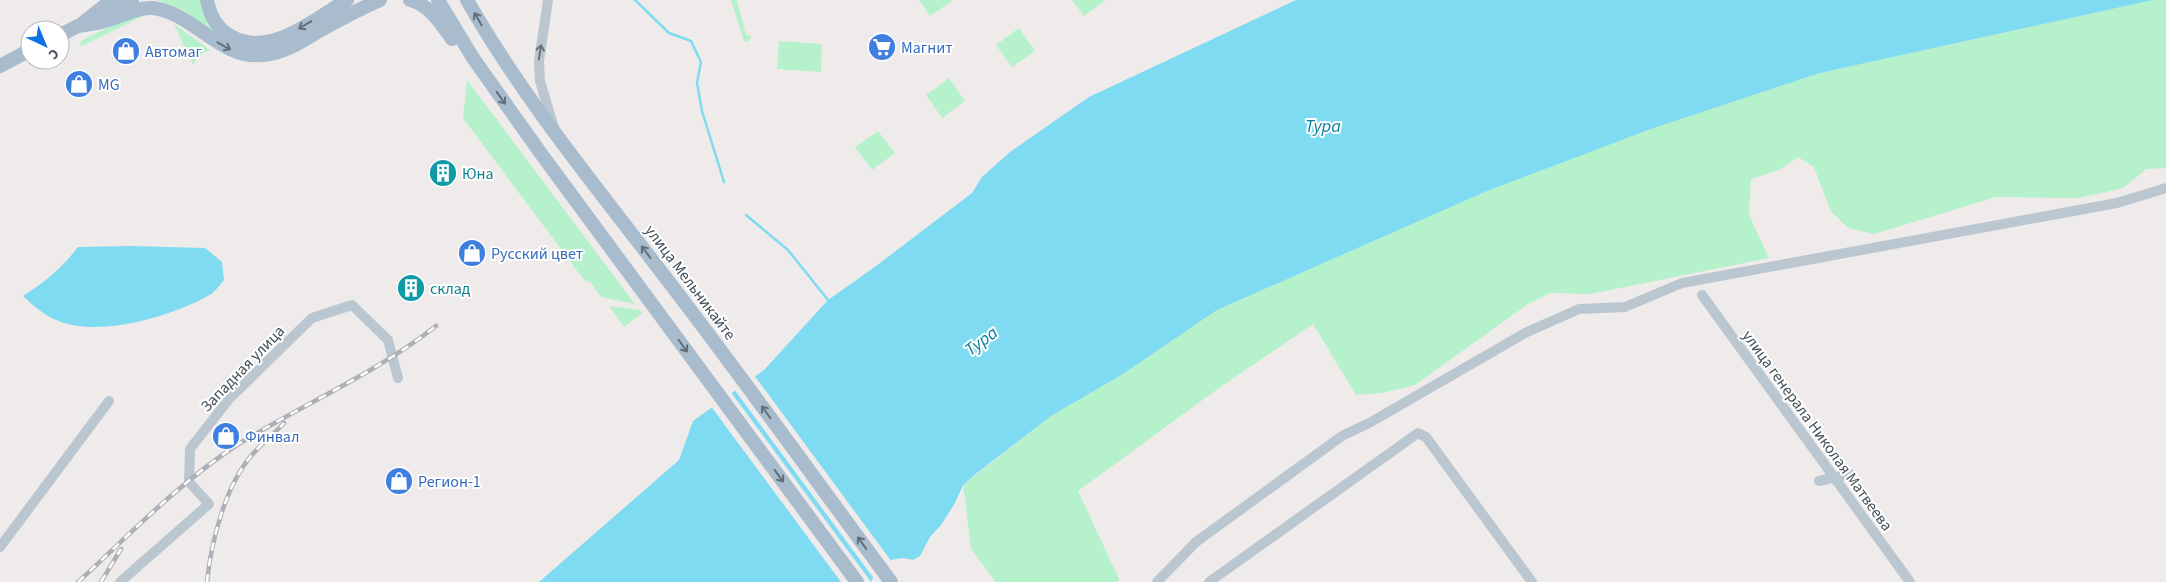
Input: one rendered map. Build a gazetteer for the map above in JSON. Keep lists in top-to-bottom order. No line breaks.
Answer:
{"streets":{"main road":["улица Мельникайте"],"street":["Западная улица","улица генерала Николая Матвеева"]},"water":["Тура"],"places":{"supermarket":["Магнит"],"shop":["Автомаг","MG","Русский цвет","Финвал","Регион-1"],"building":["Юна","склад"]},"north":"bottom right"}
